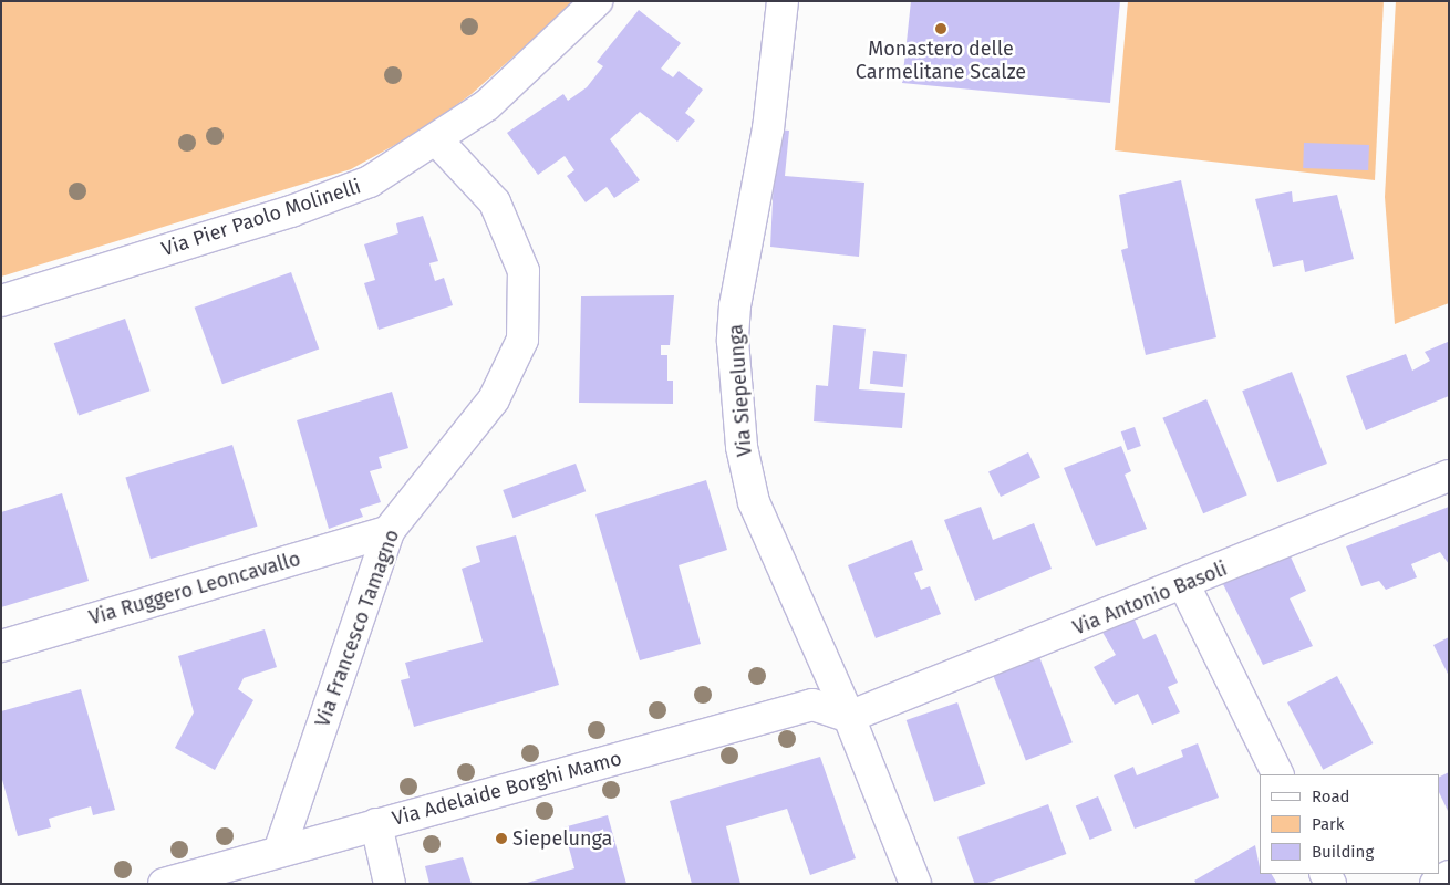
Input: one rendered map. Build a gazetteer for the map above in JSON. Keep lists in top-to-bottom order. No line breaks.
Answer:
{"streets":{"street":["Via Pier Paolo Molinelli","Via Siepelunga","Via Ruggero Leoncavallo","Via Antonio Basoli","Via Francesco Tamagno","Via Adelaide Borghi Mamo"]},"crossings":[["Via Pier Paolo Molinelli","Via Francesco Tamagno"],["Via Siepelunga","Via Antonio Basoli"],["Via Siepelunga","Via Adelaide Borghi Mamo"],["Via Ruggero Leoncavallo","Via Francesco Tamagno"],["Via Antonio Basoli","Via Adelaide Borghi Mamo"],["Via Francesco Tamagno","Via Adelaide Borghi Mamo"]],"places":["Monastero delle Carmelitane Scalze","Siepelunga"],"legend":["Road","Park","Building"]}
